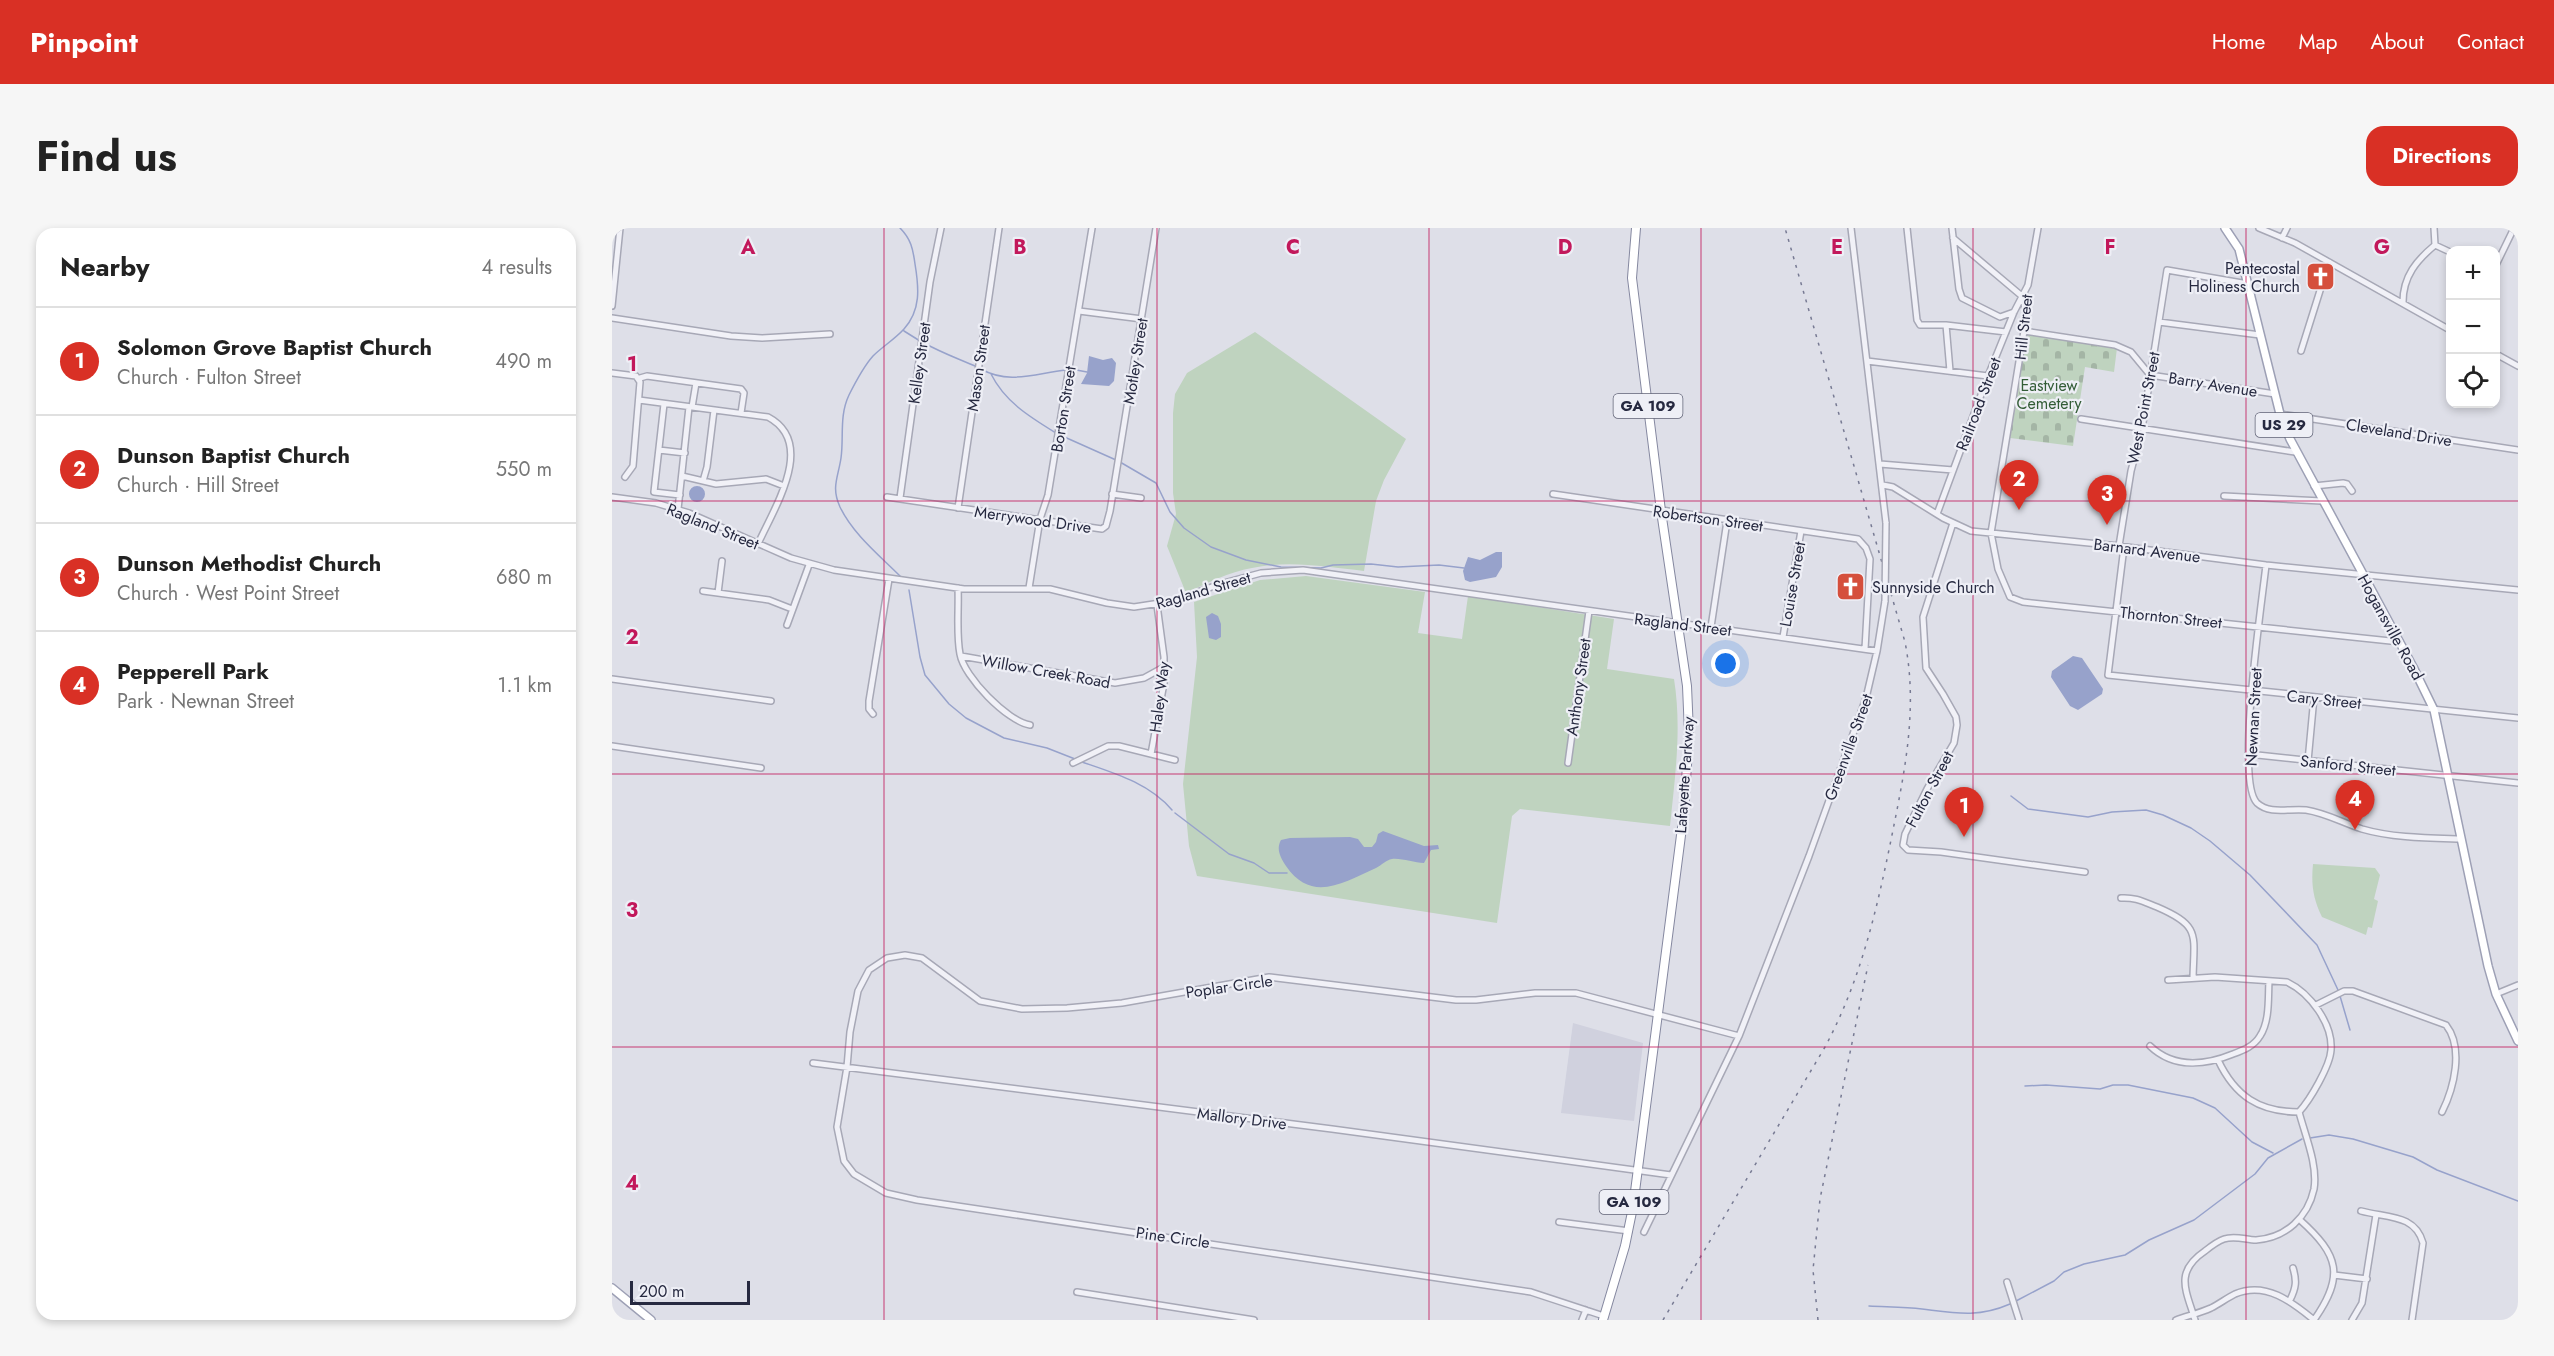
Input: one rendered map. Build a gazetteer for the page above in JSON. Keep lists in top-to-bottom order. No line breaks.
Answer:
{"streets":{"highway":["GA 109","Lafayette Parkway"],"main road":["US 29","Hogansville Road"],"street":["Hill Street","Motley Street","Kelley Street","Mason Street","Barry Avenue","Railroad Street","West Point Street","Borton Street","Cleveland Drive","Robertson Street","Merrywood Drive","Ragland Street","Barnard Avenue","Louise Street","Thornton Street","Willow Creek Road","Anthony Street","Haley Way","Cary Street","Newnan Street","Greenville Street","Sanford Street","Fulton Street","Poplar Circle","Mallory Drive","Pine Circle"]},"crossings":[["Hill Street","Railroad Street"],["Hill Street","Barnard Avenue"],["Hill Street","Thornton Street"],["Motley Street","Merrywood Drive"],["Kelley Street","Merrywood Drive"],["Mason Street","Merrywood Drive"],["Barry Avenue","West Point Street"],["Barry Avenue","Hogansville Road"],["Railroad Street","Barnard Avenue"],["West Point Street","Barnard Avenue"],["West Point Street","Thornton Street"],["West Point Street","Hogansville Road"],["West Point Street","Cary Street"],["Borton Street","Merrywood Drive"],["Borton Street","Ragland Street"],["Cleveland Drive","Hogansville Road"],["Robertson Street","Ragland Street"],["Robertson Street","Louise Street"],["Robertson Street","Lafayette Parkway"],["Ragland Street","Louise Street"],["Ragland Street","Anthony Street"],["Ragland Street","Haley Way"],["Ragland Street","Greenville Street"],["Ragland Street","Lafayette Parkway"],["Barnard Avenue","Thornton Street"],["Barnard Avenue","Hogansville Road"],["Barnard Avenue","Newnan Street"],["Barnard Avenue","Greenville Street"],["Barnard Avenue","Fulton Street"],["Thornton Street","Hogansville Road"],["Thornton Street","Newnan Street"],["Hogansville Road","Cary Street"],["Hogansville Road","Newnan Street"],["Hogansville Road","Sanford Street"],["Willow Creek Road","Haley Way"],["Cary Street","Newnan Street"],["Newnan Street","Sanford Street"],["Greenville Street","Poplar Circle"],["Greenville Street","Mallory Drive"],["Lafayette Parkway","Poplar Circle"],["Lafayette Parkway","Mallory Drive"],["Lafayette Parkway","Pine Circle"],["Poplar Circle","Mallory Drive"],["Poplar Circle","Pine Circle"],["Mallory Drive","Pine Circle"]],"parks":["Eastview Cemetery"],"places":{"church":["Pentecostal Holiness Church","Sunnyside Church"]},"scale_bar":"200 m","page":{"header":"Pinpoint","nav":["Home","Map","About","Contact"],"title":"Find us","buttons":"Directions","heading":["Nearby","4 results"],"map_buttons":["+","−"],"list":[{"mark":"1","name":"Solomon Grove Baptist Church","note":"Church · Fulton Street","value":"490 m"},{"mark":"2","name":"Dunson Baptist Church","note":"Church · Hill Street","value":"550 m"},{"mark":"3","name":"Dunson Methodist Church","note":"Church · West Point Street","value":"680 m"},{"mark":"4","name":"Pepperell Park","note":"Park · Newnan Street","value":"1.1 km"}],"pins":["2","3","4","1"],"scale":"200 m"},"grid":{"columns":["A","B","C","D","E","F","G"],"rows":["1","2","3","4"]}}
